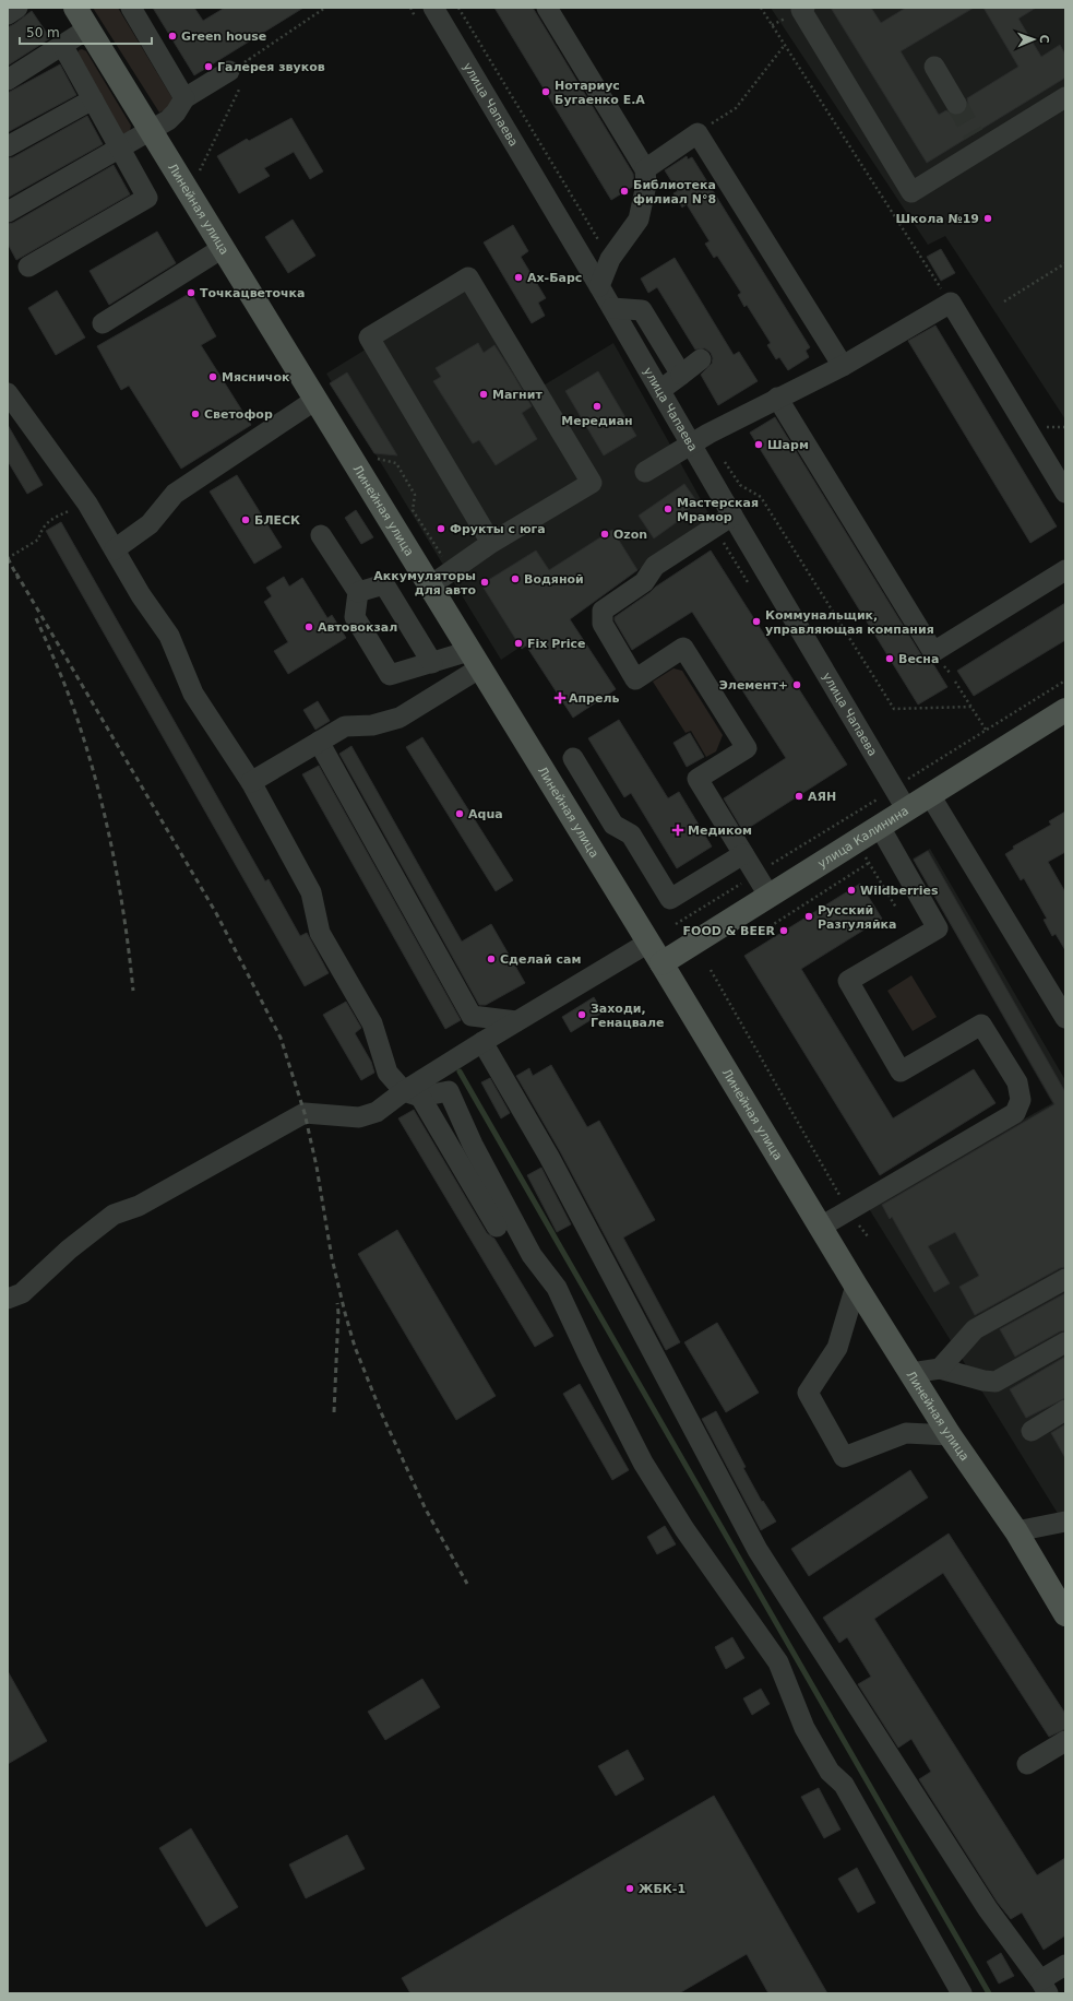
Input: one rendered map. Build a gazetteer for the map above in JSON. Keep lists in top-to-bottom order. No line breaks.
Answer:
{"streets":{"main road":["Линейная улица","улица Калинина"],"street":["улица Чапаева"]},"crossings":[["улица Чапаева","улица Калинина"],["Линейная улица","улица Калинина"]],"places":{"other":["Green house","Галерея звуков","Нотариус Бугаенко Е.А","Библиотека филиал N°8","Школа №19","Ах-Барс","Точкацветочка","Мясничок","Магнит","Мередиан","Светофор","Шарм","Мастерская Мрамор","БЛЕСК","Фрукты с юга","Ozon","Водяной","Аккумуляторы для авто","Коммунальщик, управляющая компания","Автовокзал","Fix Price","Весна","Элемент+","АЯН","Aqua","Wildberries","Русский Разгуляйка","FOOD & BEER","Сделай сам","Заходи, Генацвале","ЖБК-1"],"health":["Апрель","Медиком"]},"scale_bar":"50 m","north":"right"}
